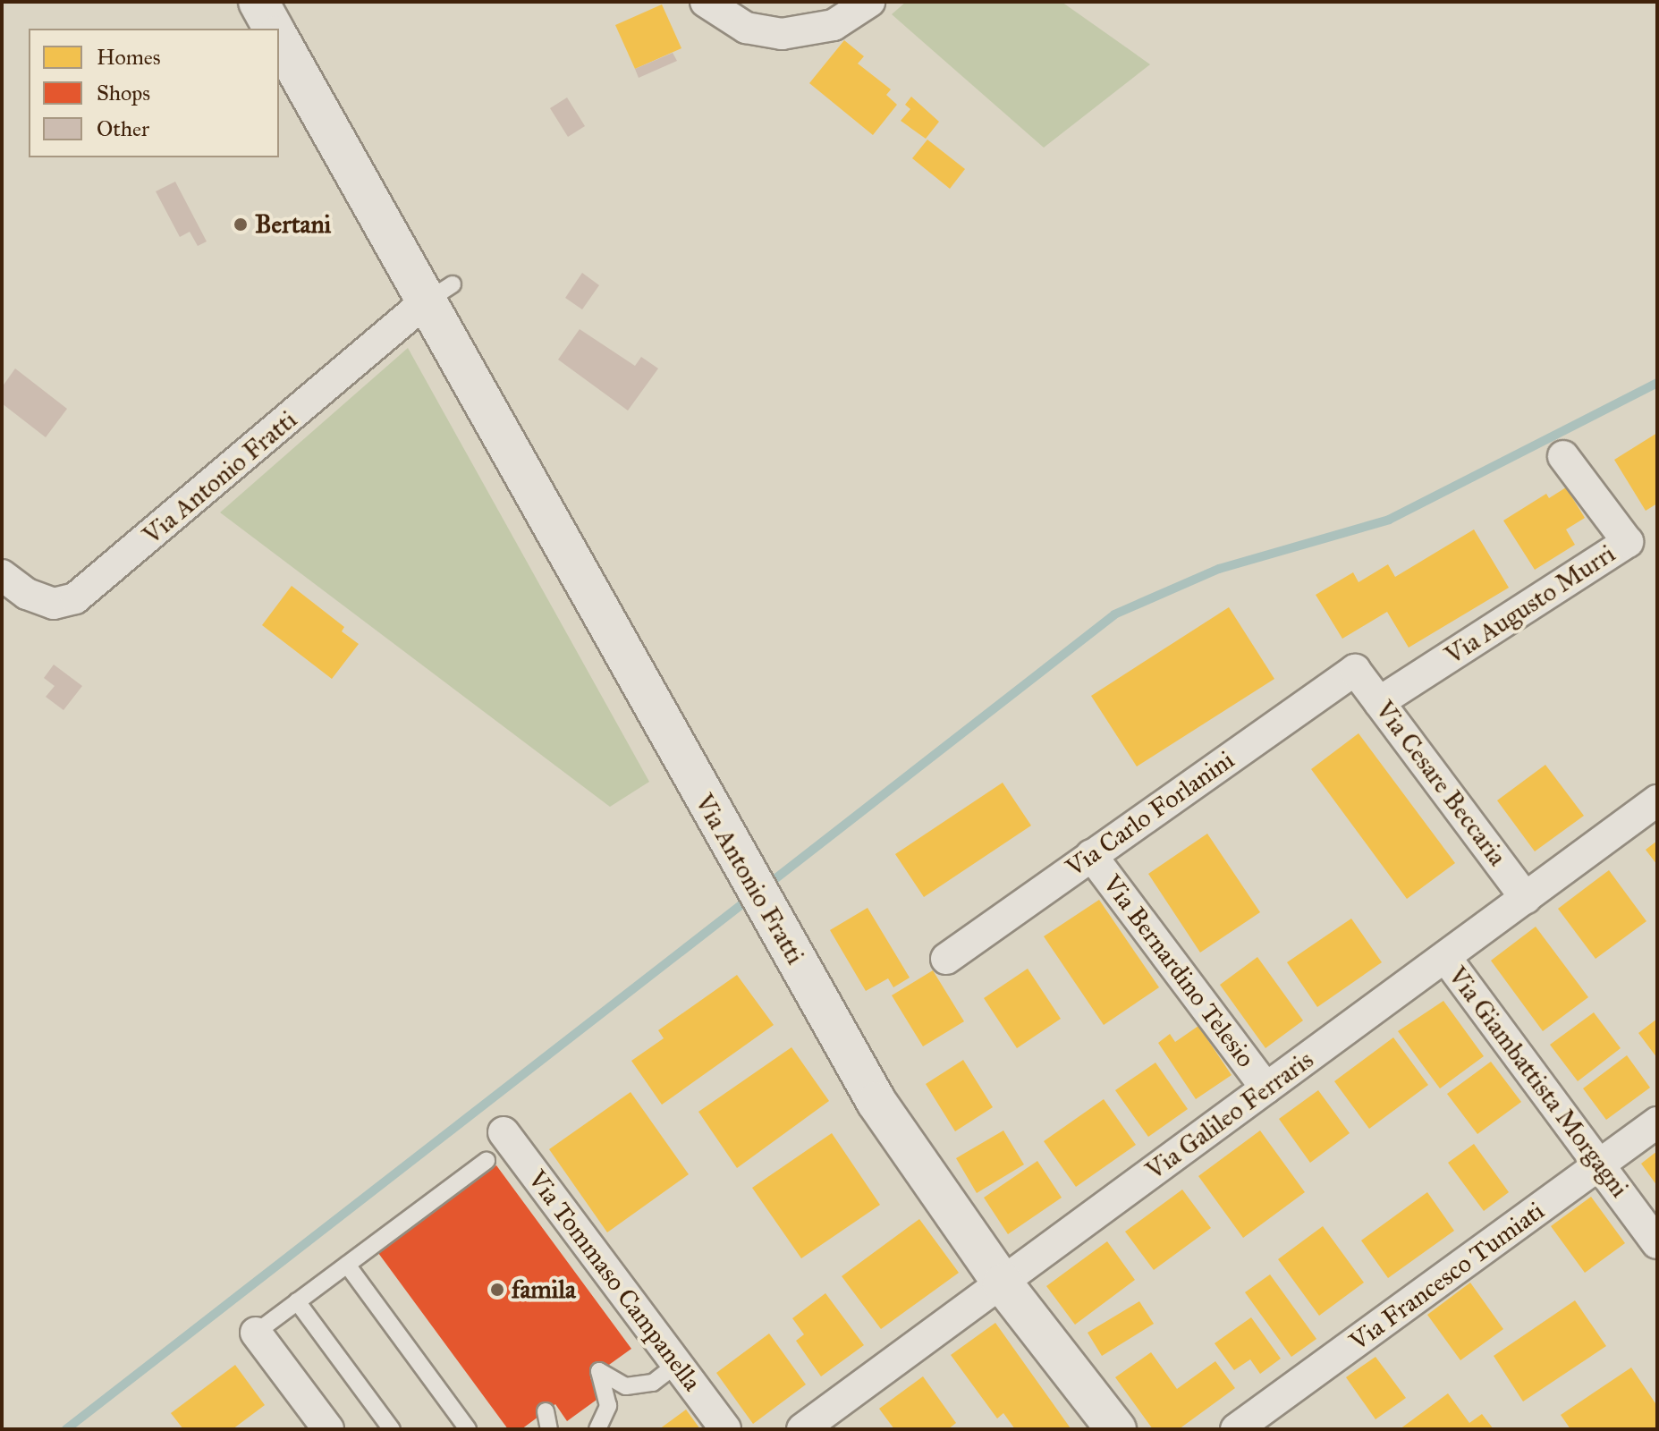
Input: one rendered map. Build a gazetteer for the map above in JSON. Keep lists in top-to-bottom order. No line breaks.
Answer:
{"streets":{"street":["Via Antonio Fratti","Via Augusto Murri","Via Cesare Beccaria","Via Carlo Forlanini","Via Bernardino Telesio","Via Giambattista Morgagni","Via Galileo Ferraris","Via Francesco Tumiati","Via Tommaso Campanella"]},"crossings":[["Via Antonio Fratti","Via Galileo Ferraris"],["Via Augusto Murri","Via Cesare Beccaria"],["Via Cesare Beccaria","Via Carlo Forlanini"],["Via Cesare Beccaria","Via Galileo Ferraris"],["Via Carlo Forlanini","Via Bernardino Telesio"],["Via Bernardino Telesio","Via Galileo Ferraris"],["Via Giambattista Morgagni","Via Galileo Ferraris"],["Via Giambattista Morgagni","Via Francesco Tumiati"]],"places":["Bertani","famila"],"legend":["Homes","Shops","Other"]}
